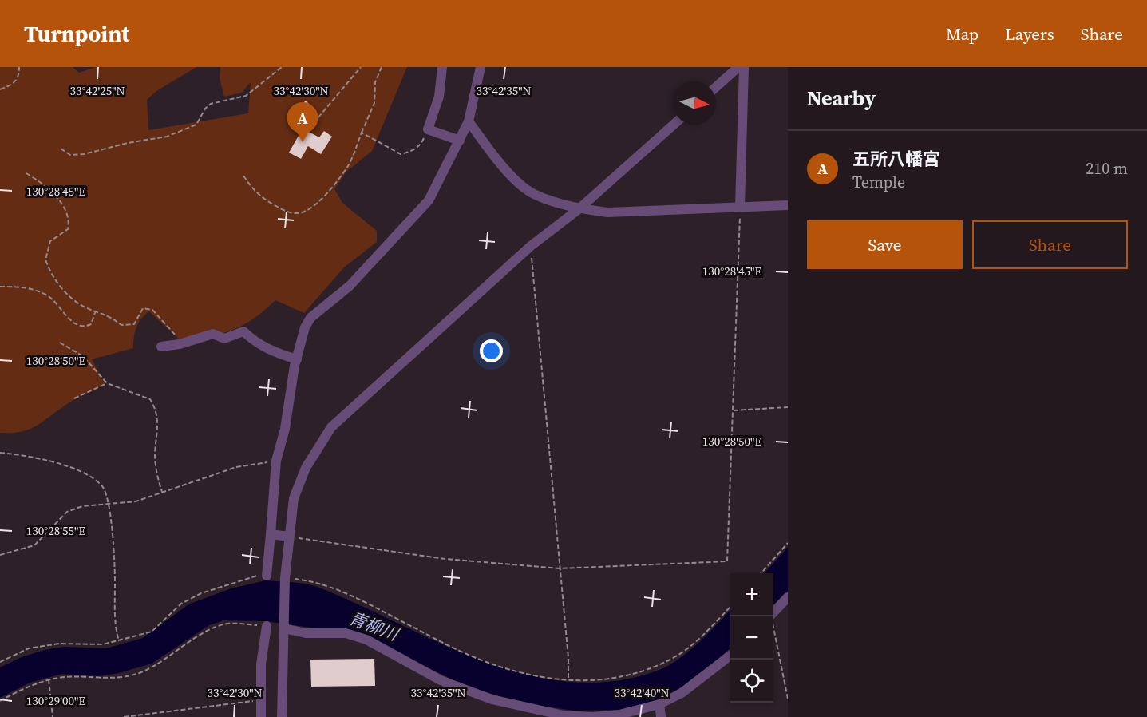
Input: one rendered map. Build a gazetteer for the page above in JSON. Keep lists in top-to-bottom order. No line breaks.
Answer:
{"water":["青柳川"],"north":"right","page":{"header":"Turnpoint","nav":["Map","Layers","Share"],"heading":"Nearby","pins":"A","list":[{"mark":"A","name":"五所八幡宮","note":"Temple","value":"210 m"}],"buttons":["Save","Share"],"map_buttons":["+","−"]},"coordinates":["33°42'25\"N","33°42'30\"N","33°42'35\"N","130°28'45\"E","130°28'50\"E","130°28'55\"E","33°42'40\"N","130°29'00\"E"]}
